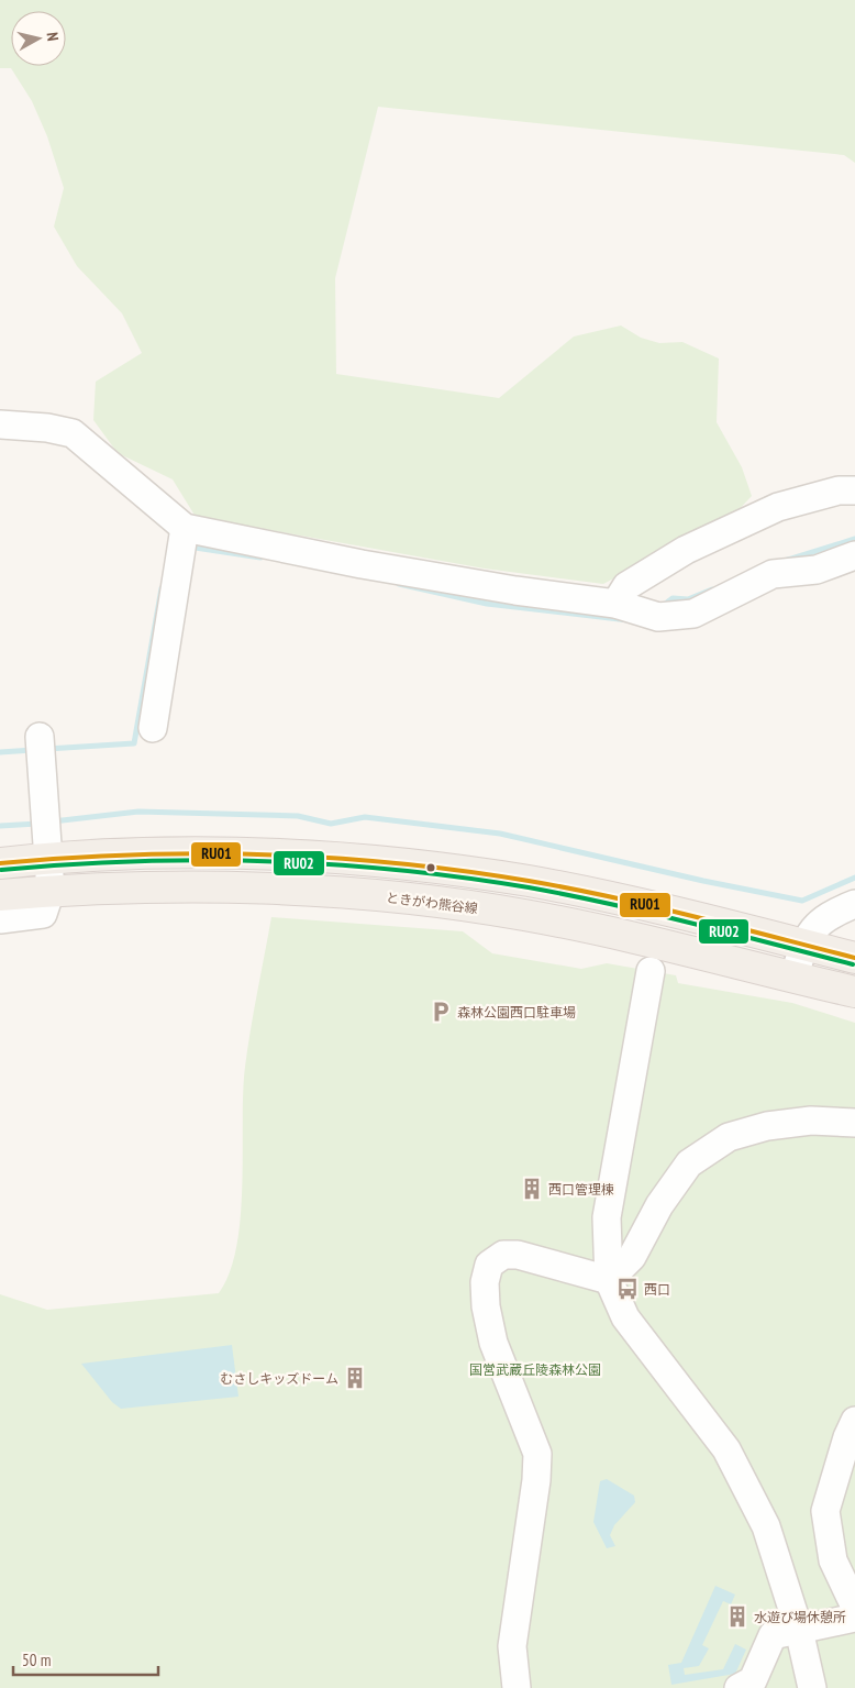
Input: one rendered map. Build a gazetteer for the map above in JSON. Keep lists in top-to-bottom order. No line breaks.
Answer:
{"streets":{"main road":["ときがわ熊谷線"]},"parks":["国営武蔵丘陵森林公園"],"places":{"parking":["森林公園西口駐車場"],"building":["西口管理棟","むさしキッズドーム","水遊び場休憩所"],"bus stop":["西口"]},"lines":["transit line RU01","transit line RU02"],"scale_bar":"50 m","north":"right"}
